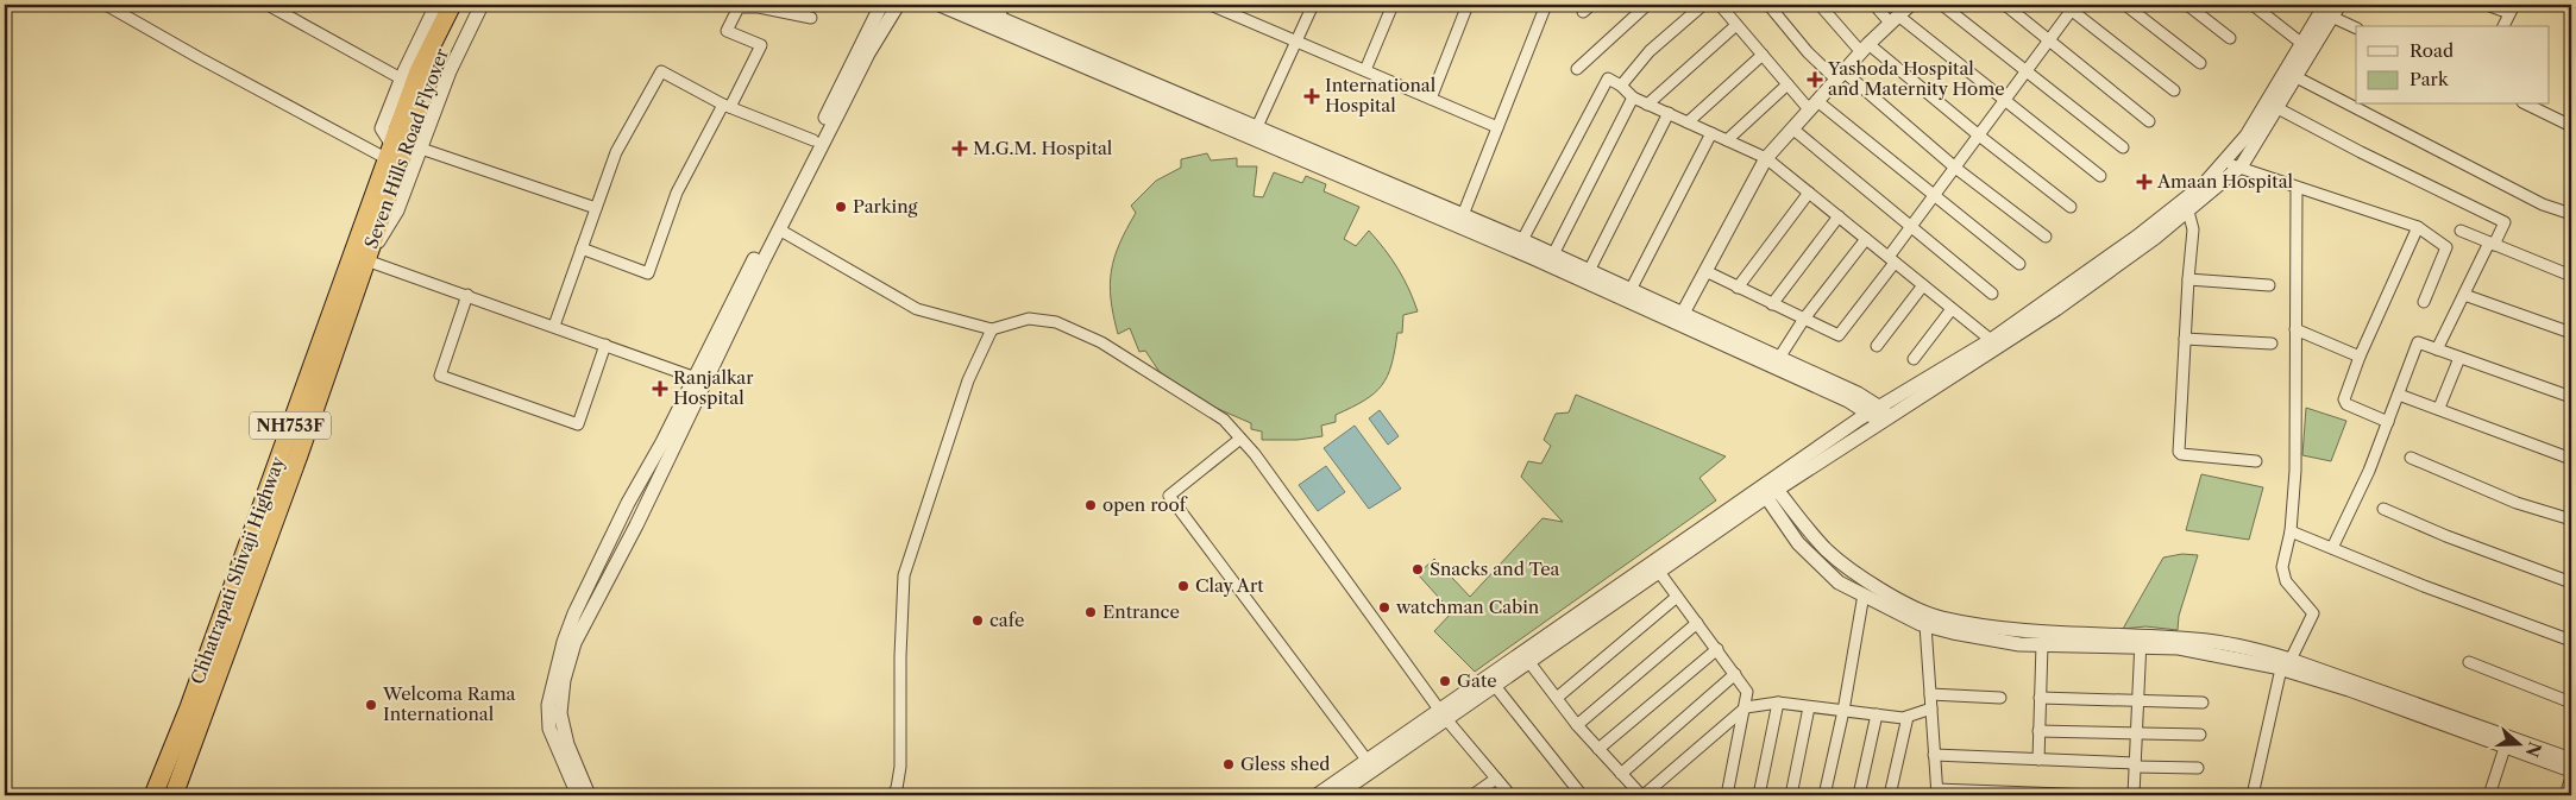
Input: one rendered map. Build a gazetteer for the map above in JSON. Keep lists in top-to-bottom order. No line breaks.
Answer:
{"streets":{"highway":["Seven Hills Road Flyover","NH753F","Chhatrapati Shivaji Highway"]},"crossings":[["Seven Hills Road Flyover","Chhatrapati Shivaji Highway"]],"places":{"health":["Yashoda Hospital and Maternity Home","International Hospital","M.G.M. Hospital","Amaan Hospital","Ranjalkar Hospital"],"other":["Parking","open roof","Snacks and Tea","Clay Art","watchman Cabin","Entrance","cafe","Gate","Welcoma Rama International","Gless shed"]},"legend":["Road","Park"],"north":"right"}
